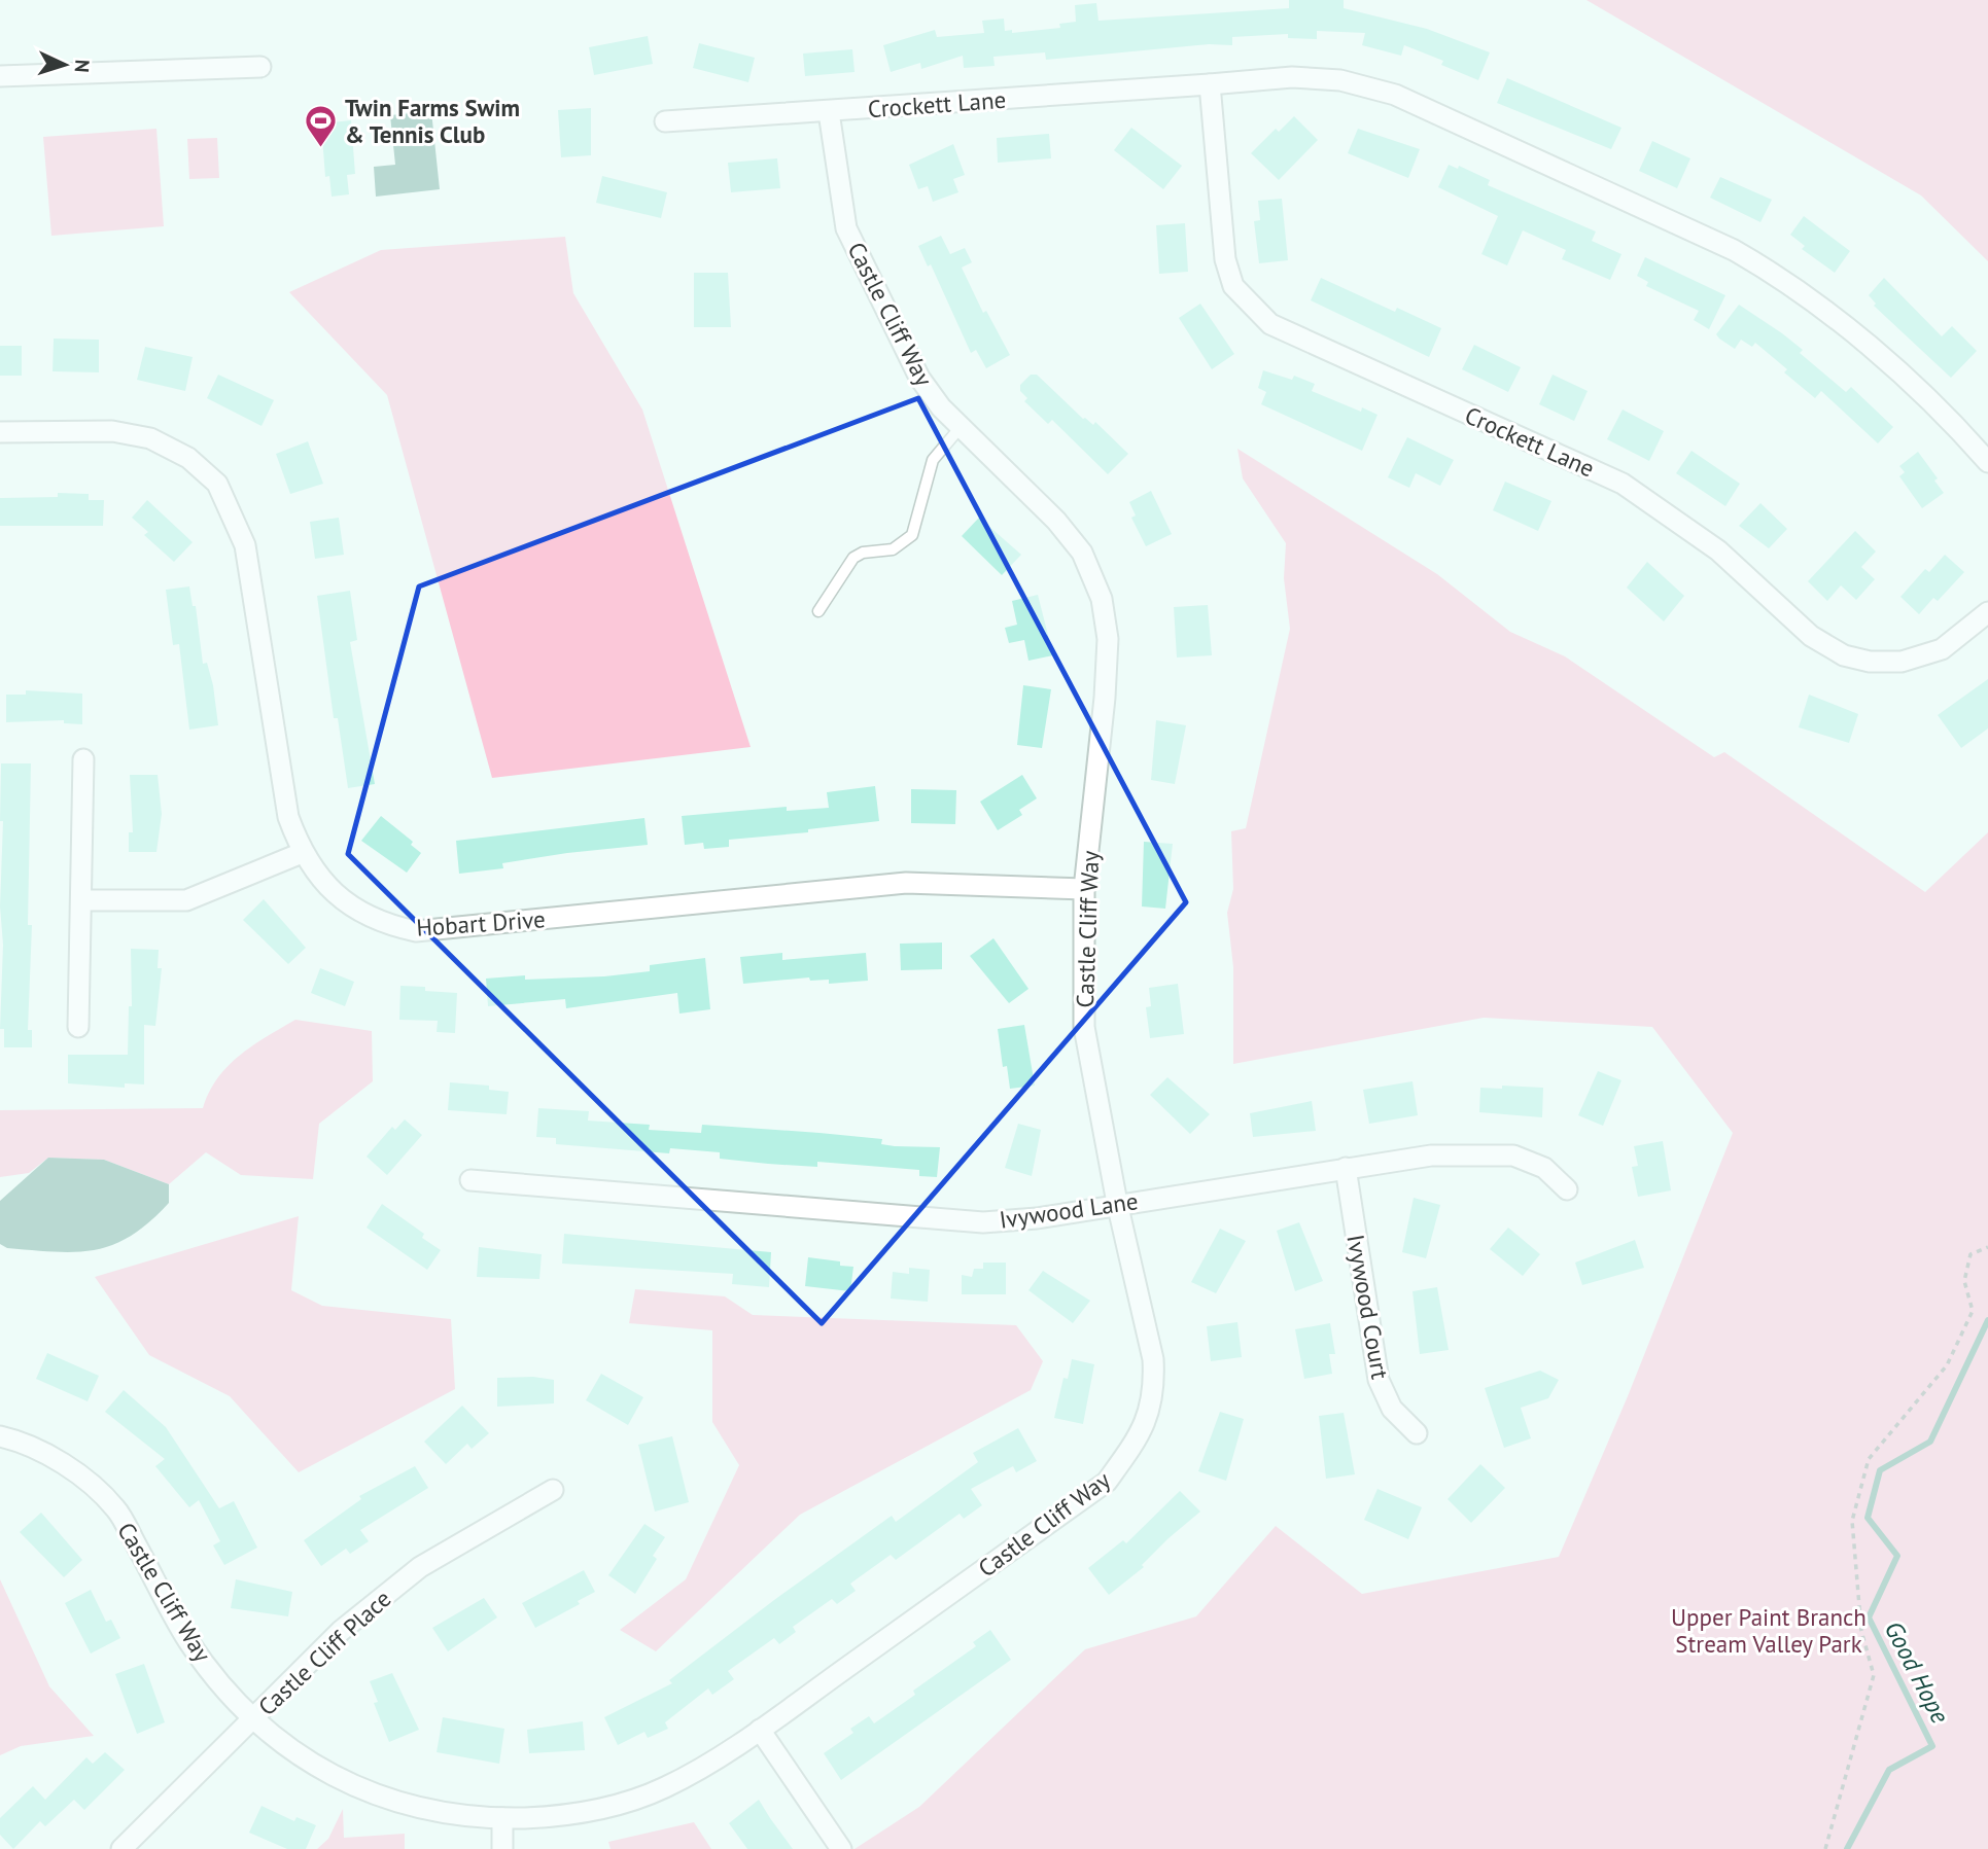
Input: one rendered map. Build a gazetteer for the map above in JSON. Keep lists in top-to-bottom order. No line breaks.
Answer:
{"streets":{"street":["Crockett Lane","Castle Cliff Way","Hobart Drive","Ivywood Lane","Ivywood Court","Castle Cliff Place"]},"crossings":[["Crockett Lane","Castle Cliff Way"],["Castle Cliff Way","Hobart Drive"],["Castle Cliff Way","Ivywood Lane"],["Castle Cliff Way","Castle Cliff Place"],["Ivywood Lane","Ivywood Court"]],"water":["Good Hope"],"parks":["Upper Paint Branch Stream Valley Park"],"places":{"sports":["Twin Farms Swim & Tennis Club"]},"north":"right"}
